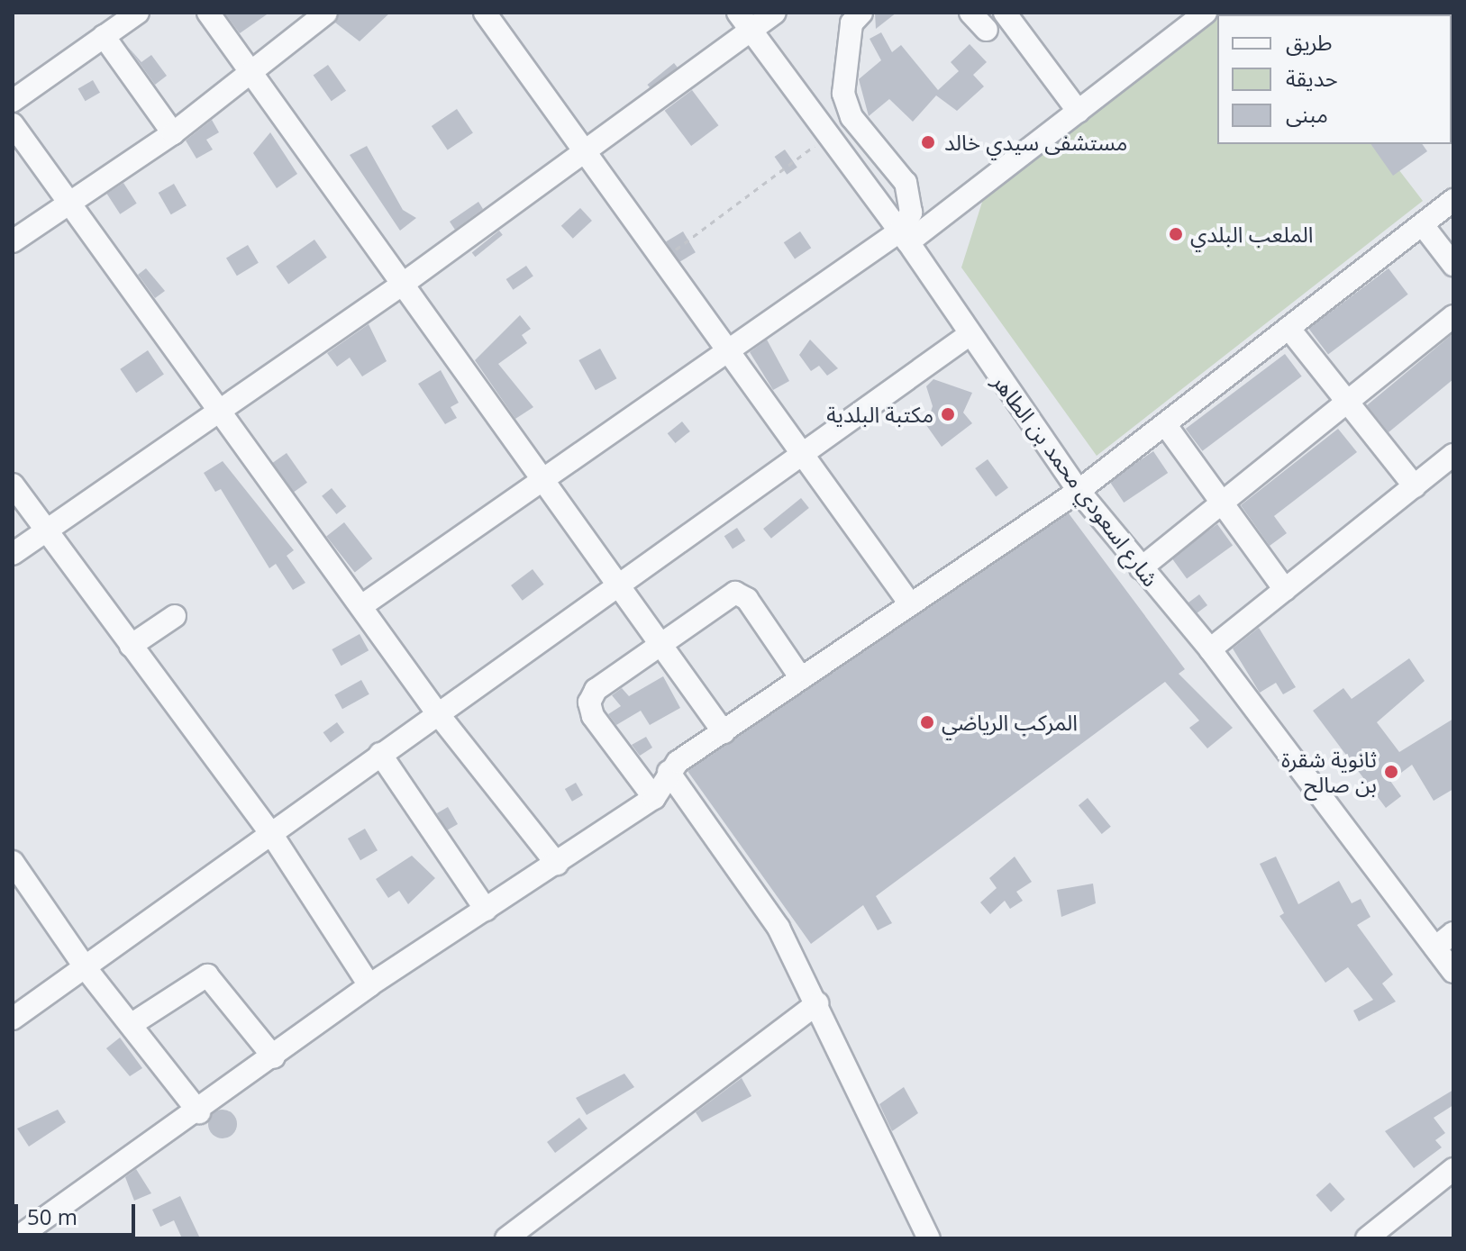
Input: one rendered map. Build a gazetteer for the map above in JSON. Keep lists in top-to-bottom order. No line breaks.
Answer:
{"streets":{"street":["شارع اسعودي محمد بن الطاهر"]},"places":["مستشفى سيدي خالد","الملعب البلدي","مكتبة البلدية","المركب الرياضي","ثانوية شقرة بن صالح"],"legend":["طريق","حديقة","مبنى"],"scale_bar":"50 m"}
